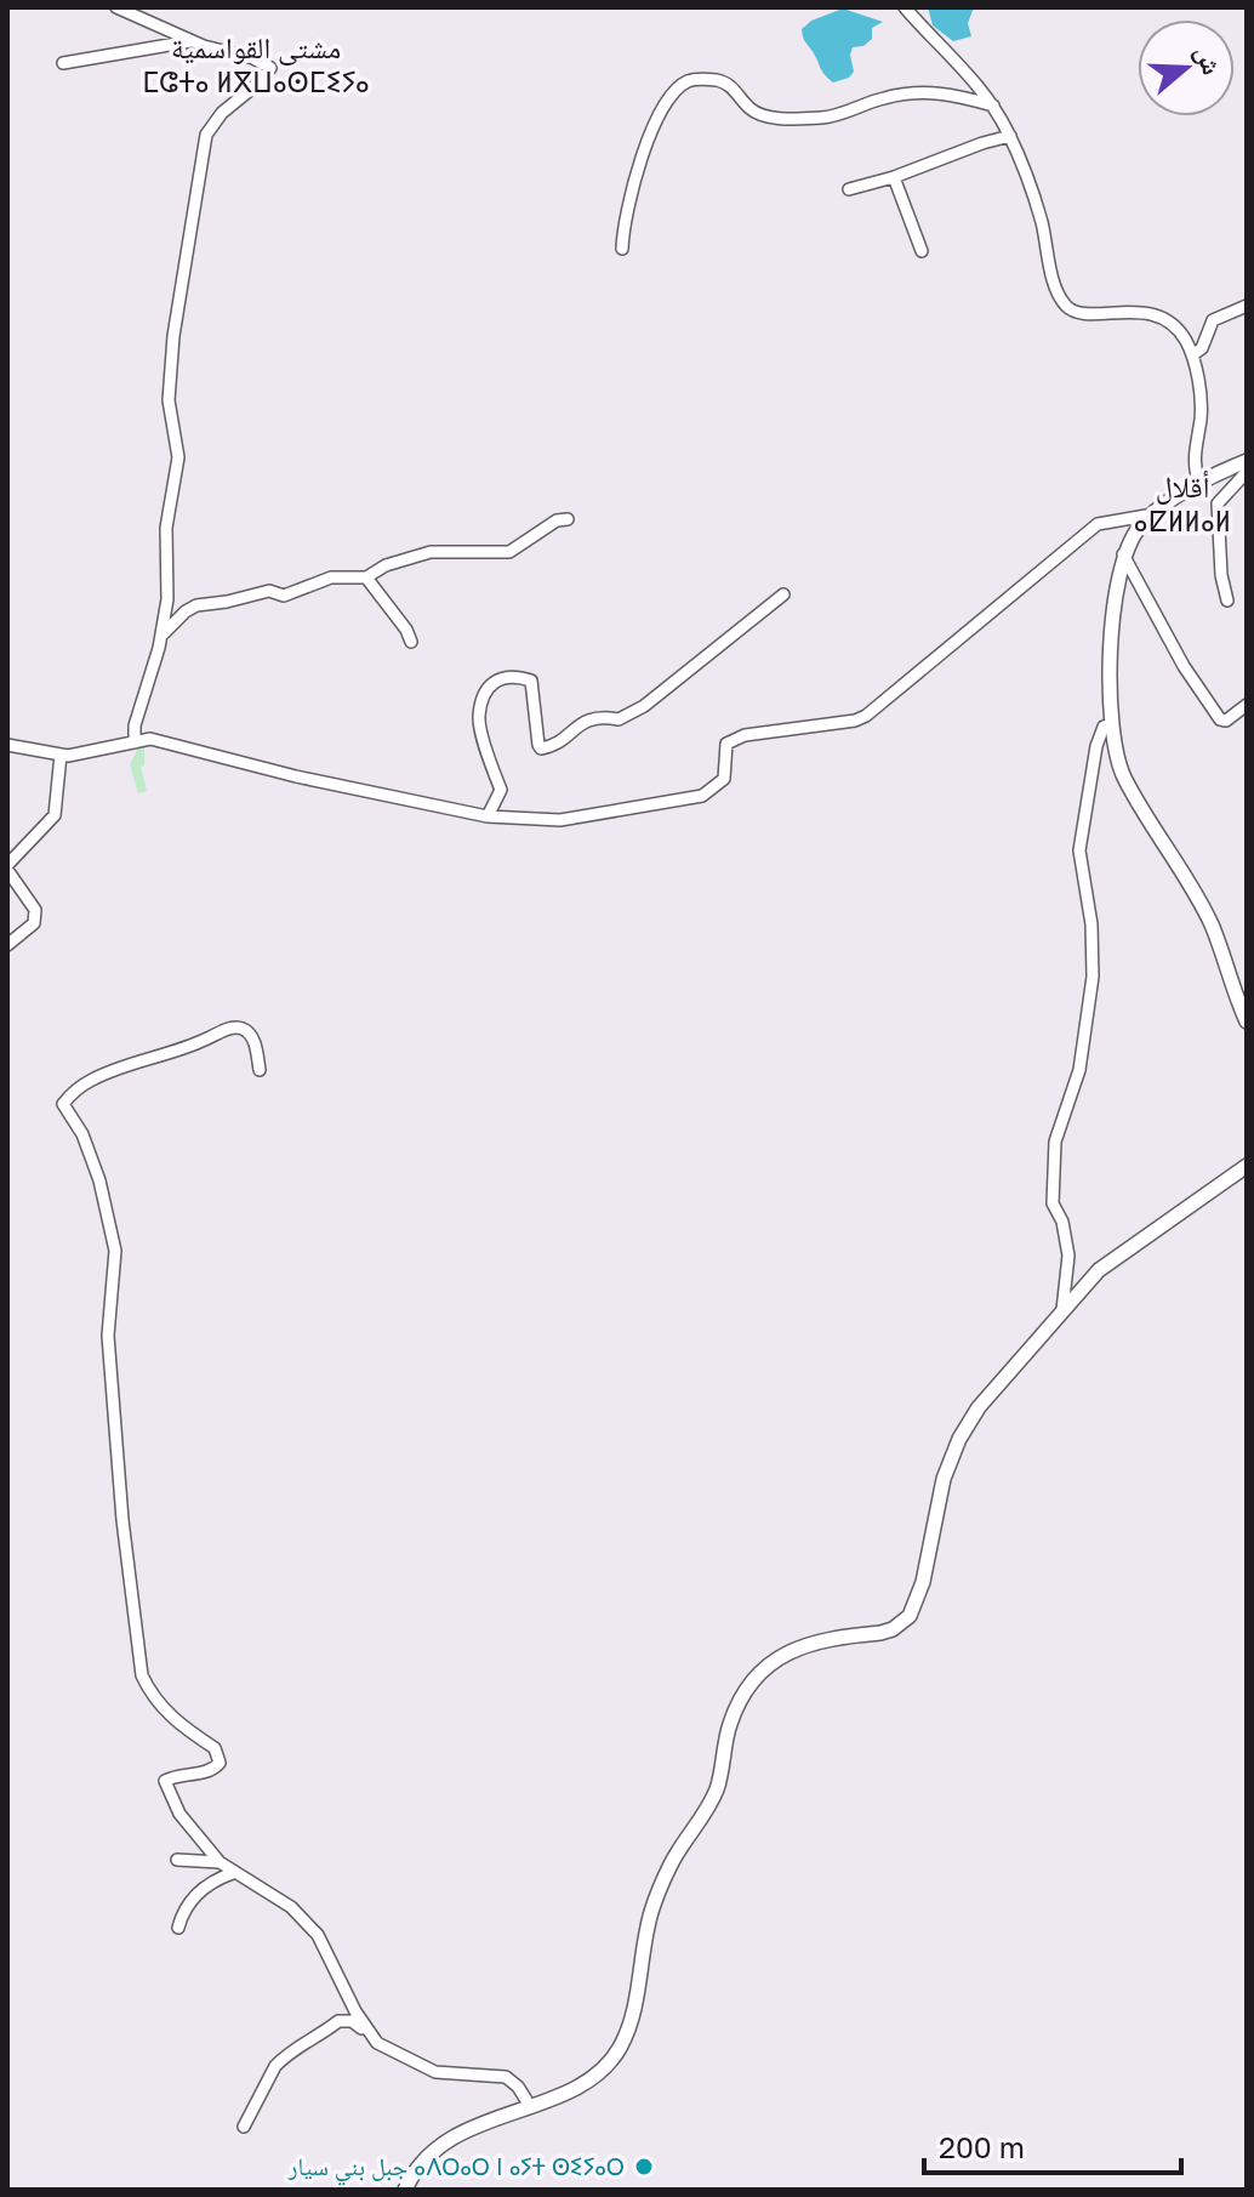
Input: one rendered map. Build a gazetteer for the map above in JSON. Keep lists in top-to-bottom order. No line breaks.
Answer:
{"districts":["مشتى القواسمية ⵎⵛⵜⴰ ⵍⴳⵡⴰⵙⵎⵉⵢⴰ","أقلال ⴰⵇⵍⵍⴰⵍ"],"places":["جبل بني سيار ⴰⴷⵔⴰⵔ ⵏ ⴰⵢⵜ ⵙⵉⵢⴰⵔ"],"scale_bar":"200 m","north":"right"}
